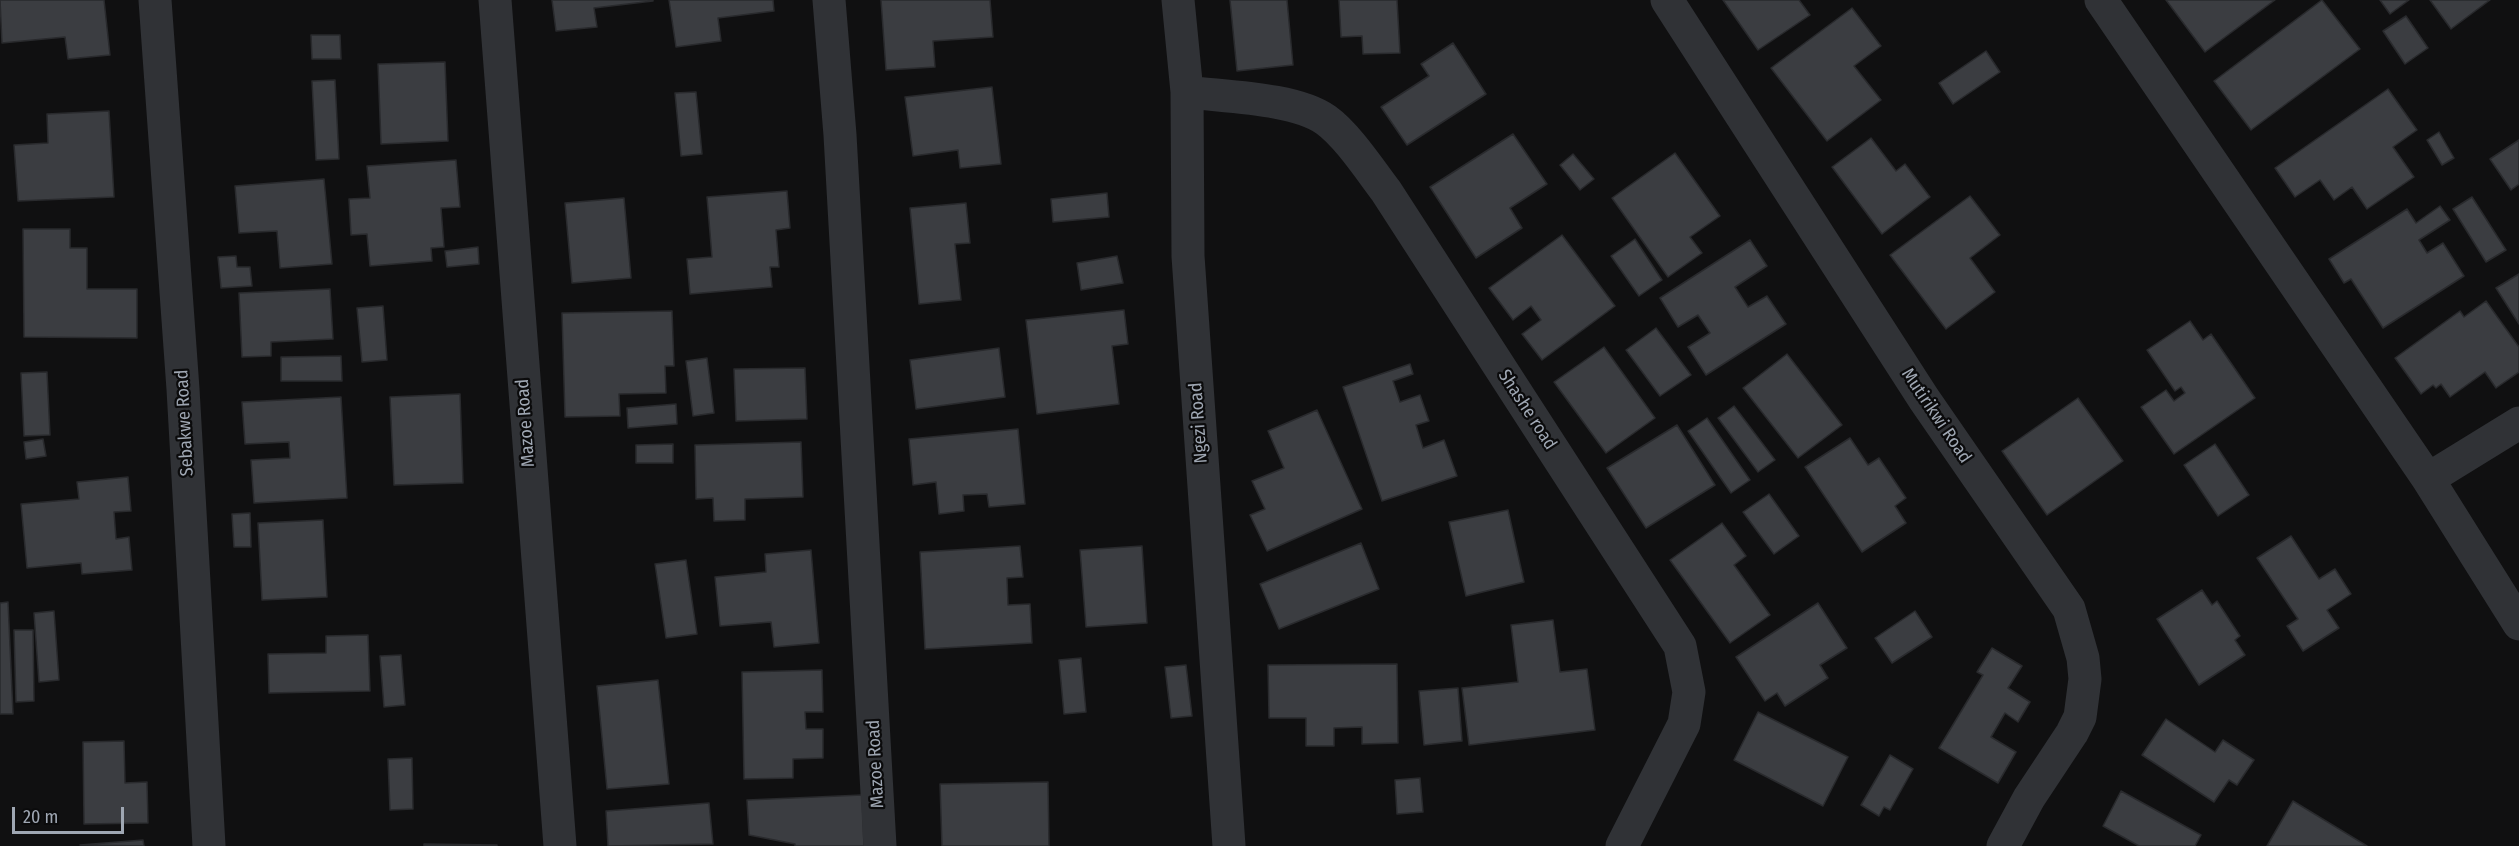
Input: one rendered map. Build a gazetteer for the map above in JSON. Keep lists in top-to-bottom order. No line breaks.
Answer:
{"streets":{"street":["Shashe road","Mutirikwi Road","Sebakwe Road","Mazoe Road","Ngezi Road"]},"crossings":[["Shashe road","Ngezi Road"]],"scale_bar":"20 m"}
